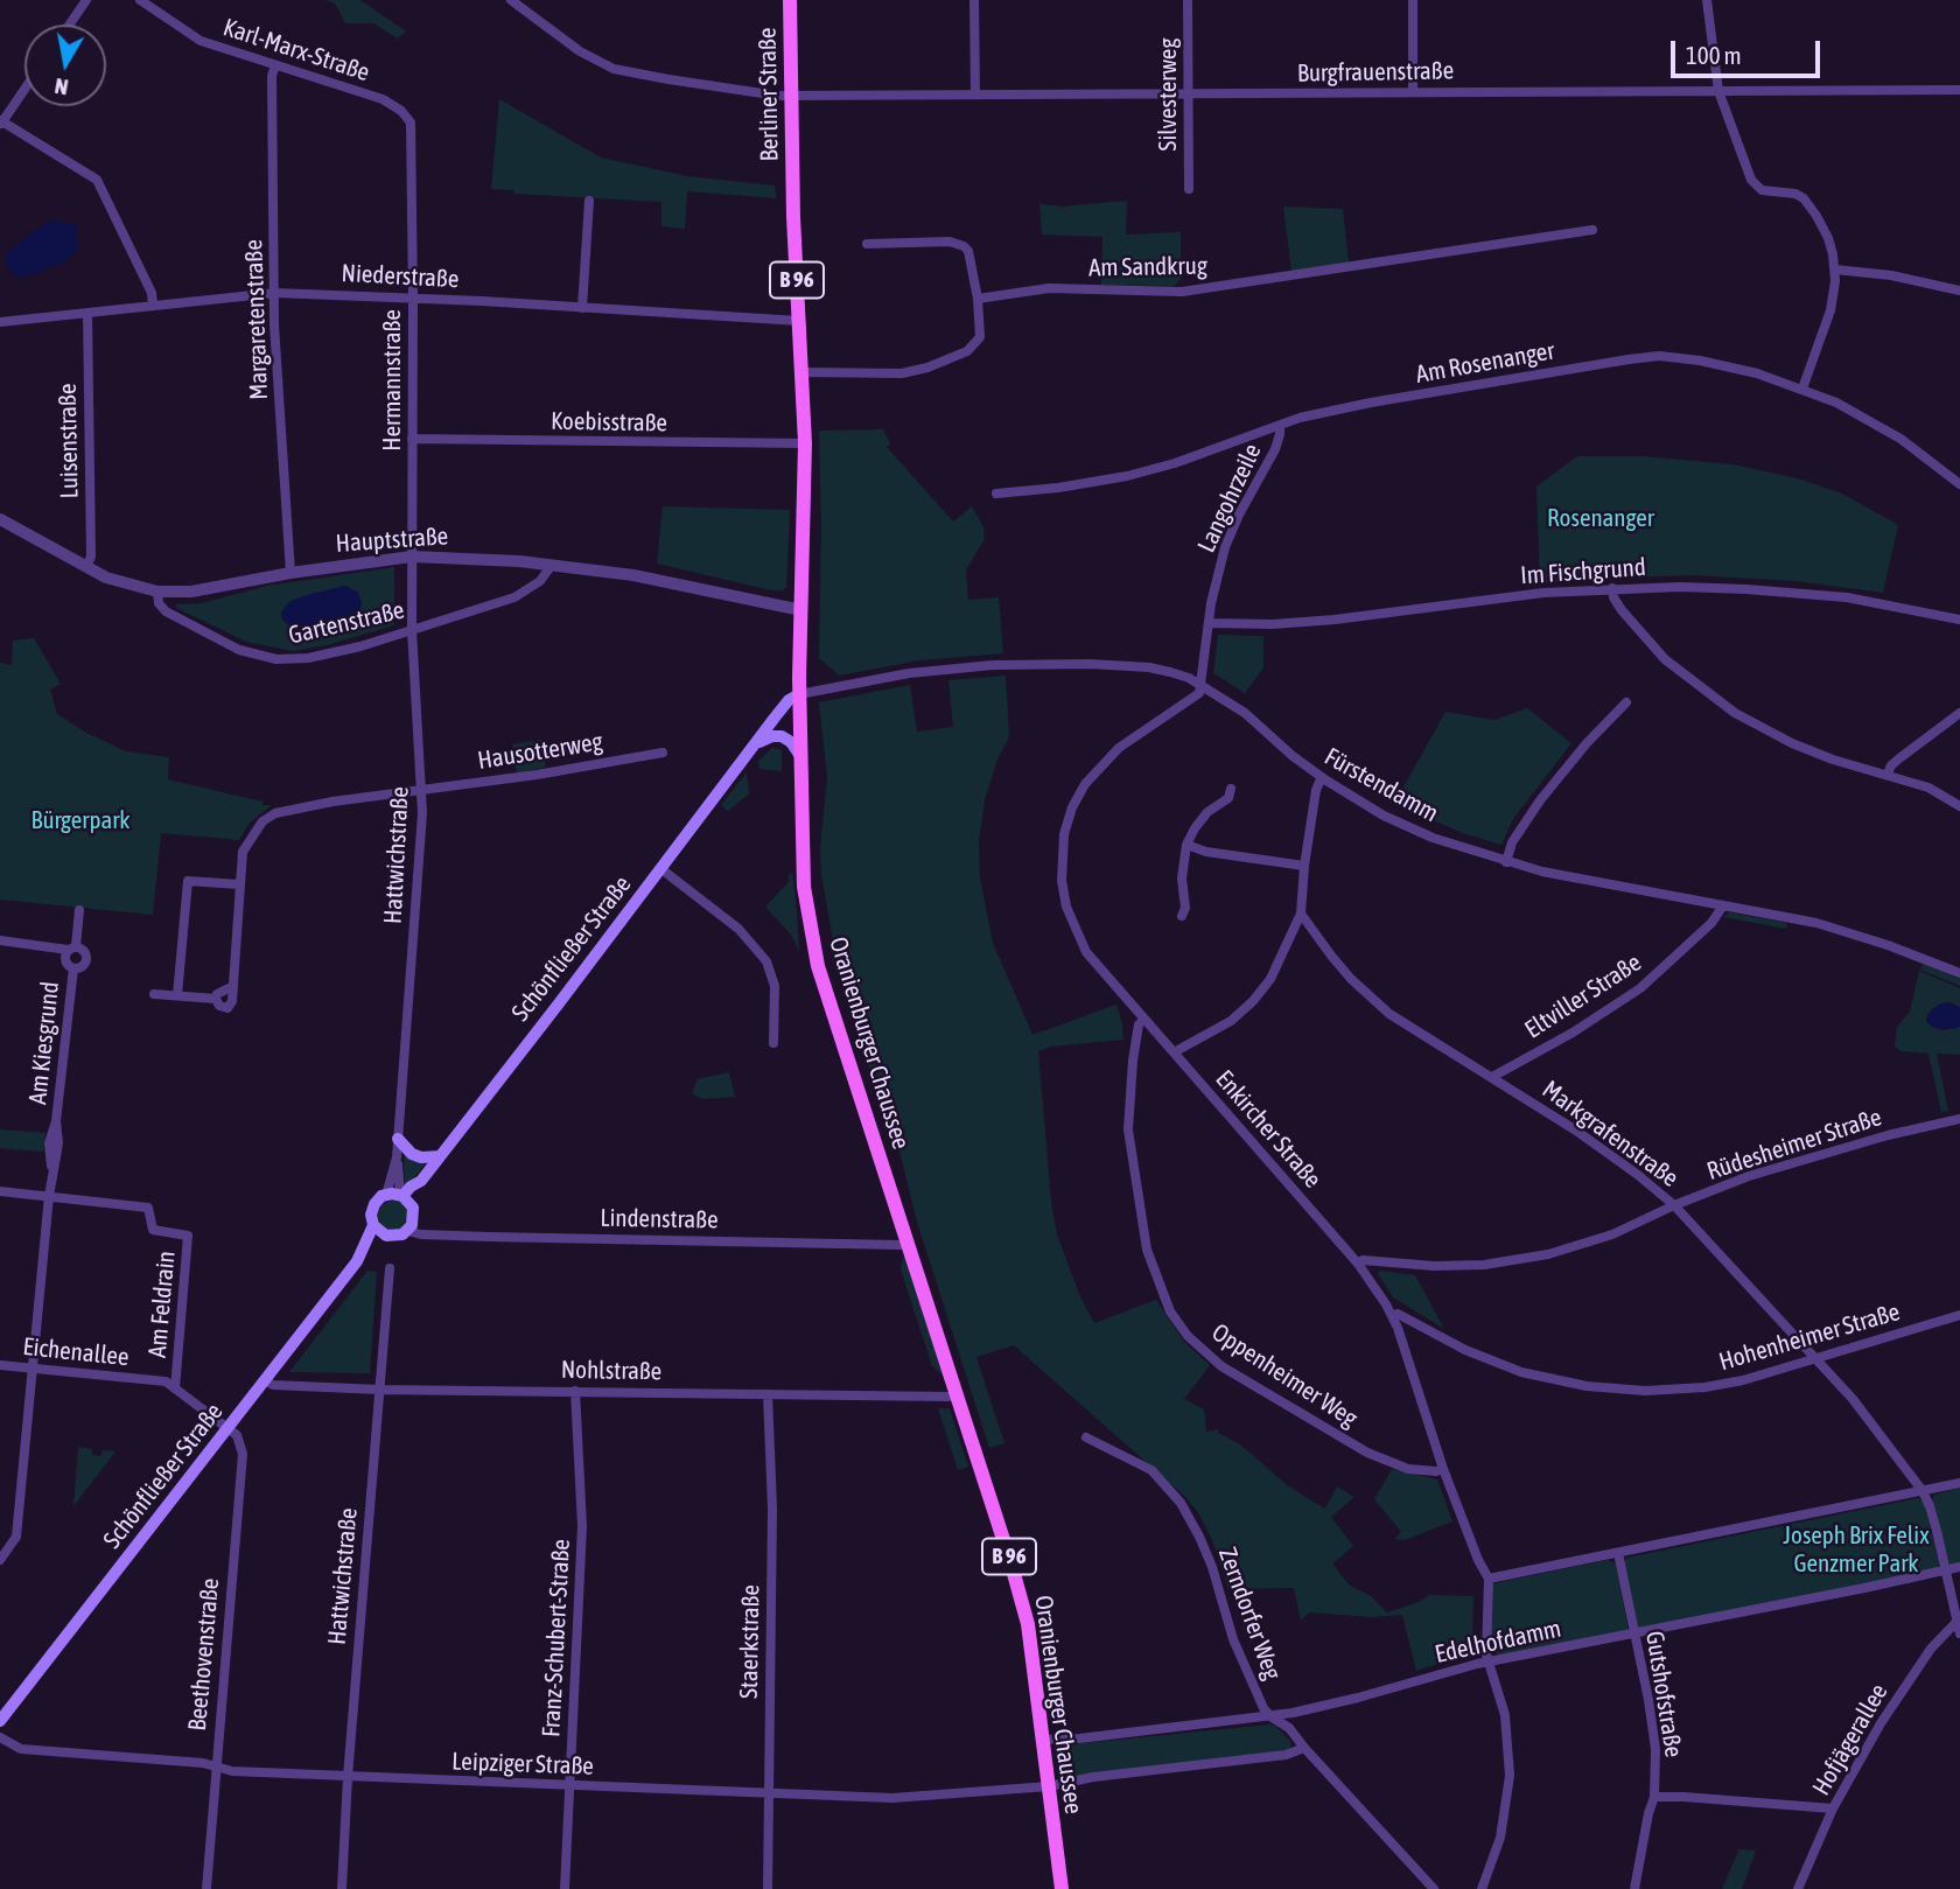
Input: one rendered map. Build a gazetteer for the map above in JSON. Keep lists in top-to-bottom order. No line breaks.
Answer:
{"streets":{"main road":["Berliner Straße","B 96","Schönfließer Straße","Oranienburger Chaussee"],"street":["Karl-Marx-Straße","Burgfrauenstraße","Silvesterweg","Am Sandkrug","Niederstraße","Margaretenstraße","Am Rosenanger","Hermannstraße","Koebisstraße","Luisenstraße","Langohrzeile","Hauptstraße","Im Fischgrund","Gartenstraße","Hausotterweg","Fürstendamm","Hattwichstraße","Eltviller Straße","Am Kiesgrund","Enkircher Straße","Markgrafenstraße","Rüdesheimer Straße","Lindenstraße","Am Feldrain","Hohenheimer Straße","Eichenallee","Nohlstraße","Oppenheimer Weg","Zerndorfer Weg","Franz-Schubert-Straße","Staerkstraße","Edelhofdamm","Beethovenstraße","Gutshofstraße","Hofjägerallee","Leipziger Straße"]},"crossings":[["Karl-Marx-Straße","Margaretenstraße"],["Karl-Marx-Straße","Hermannstraße"],["Burgfrauenstraße","Berliner Straße"],["Burgfrauenstraße","Silvesterweg"],["Berliner Straße","Oranienburger Chaussee"],["Niederstraße","Margaretenstraße"],["Niederstraße","Hermannstraße"],["Niederstraße","Luisenstraße"],["Niederstraße","Oranienburger Chaussee"],["Margaretenstraße","Hauptstraße"],["Am Rosenanger","Langohrzeile"],["Hermannstraße","Koebisstraße"],["Hermannstraße","Hauptstraße"],["Hermannstraße","Hattwichstraße"],["Koebisstraße","Oranienburger Chaussee"],["Luisenstraße","Hauptstraße"],["Langohrzeile","Im Fischgrund"],["Langohrzeile","Fürstendamm"],["Langohrzeile","Enkircher Straße"],["Hauptstraße","Gartenstraße"],["Hauptstraße","Hattwichstraße"],["Hauptstraße","Oranienburger Chaussee"],["Gartenstraße","Hattwichstraße"],["Hausotterweg","Hattwichstraße"],["Fürstendamm","Schönfließer Straße"],["Fürstendamm","Eltviller Straße"],["Fürstendamm","Oranienburger Chaussee"],["Fürstendamm","Enkircher Straße"],["Hattwichstraße","Schönfließer Straße"],["Hattwichstraße","Lindenstraße"],["Hattwichstraße","Nohlstraße"],["Hattwichstraße","Leipziger Straße"],["Schönfließer Straße","Oranienburger Chaussee"],["Schönfließer Straße","Lindenstraße"],["Schönfließer Straße","Eichenallee"],["Schönfließer Straße","Nohlstraße"],["Schönfließer Straße","Beethovenstraße"],["Eltviller Straße","Markgrafenstraße"],["Am Kiesgrund","Am Feldrain"],["Am Kiesgrund","Eichenallee"],["Oranienburger Chaussee","Lindenstraße"],["Oranienburger Chaussee","Nohlstraße"],["Oranienburger Chaussee","Edelhofdamm"],["Oranienburger Chaussee","Leipziger Straße"],["Enkircher Straße","Rüdesheimer Straße"],["Enkircher Straße","Hohenheimer Straße"],["Enkircher Straße","Oppenheimer Weg"],["Enkircher Straße","Edelhofdamm"],["Markgrafenstraße","Rüdesheimer Straße"],["Markgrafenstraße","Hohenheimer Straße"],["Markgrafenstraße","Edelhofdamm"],["Markgrafenstraße","Hofjägerallee"],["Am Feldrain","Eichenallee"],["Eichenallee","Beethovenstraße"],["Nohlstraße","Franz-Schubert-Straße"],["Nohlstraße","Staerkstraße"],["Zerndorfer Weg","Edelhofdamm"],["Franz-Schubert-Straße","Leipziger Straße"],["Staerkstraße","Leipziger Straße"],["Edelhofdamm","Gutshofstraße"],["Beethovenstraße","Leipziger Straße"]],"parks":["Rosenanger","Bürgerpark","Joseph Brix Felix Genzmer Park"],"scale_bar":"100 m","north":"bottom"}
